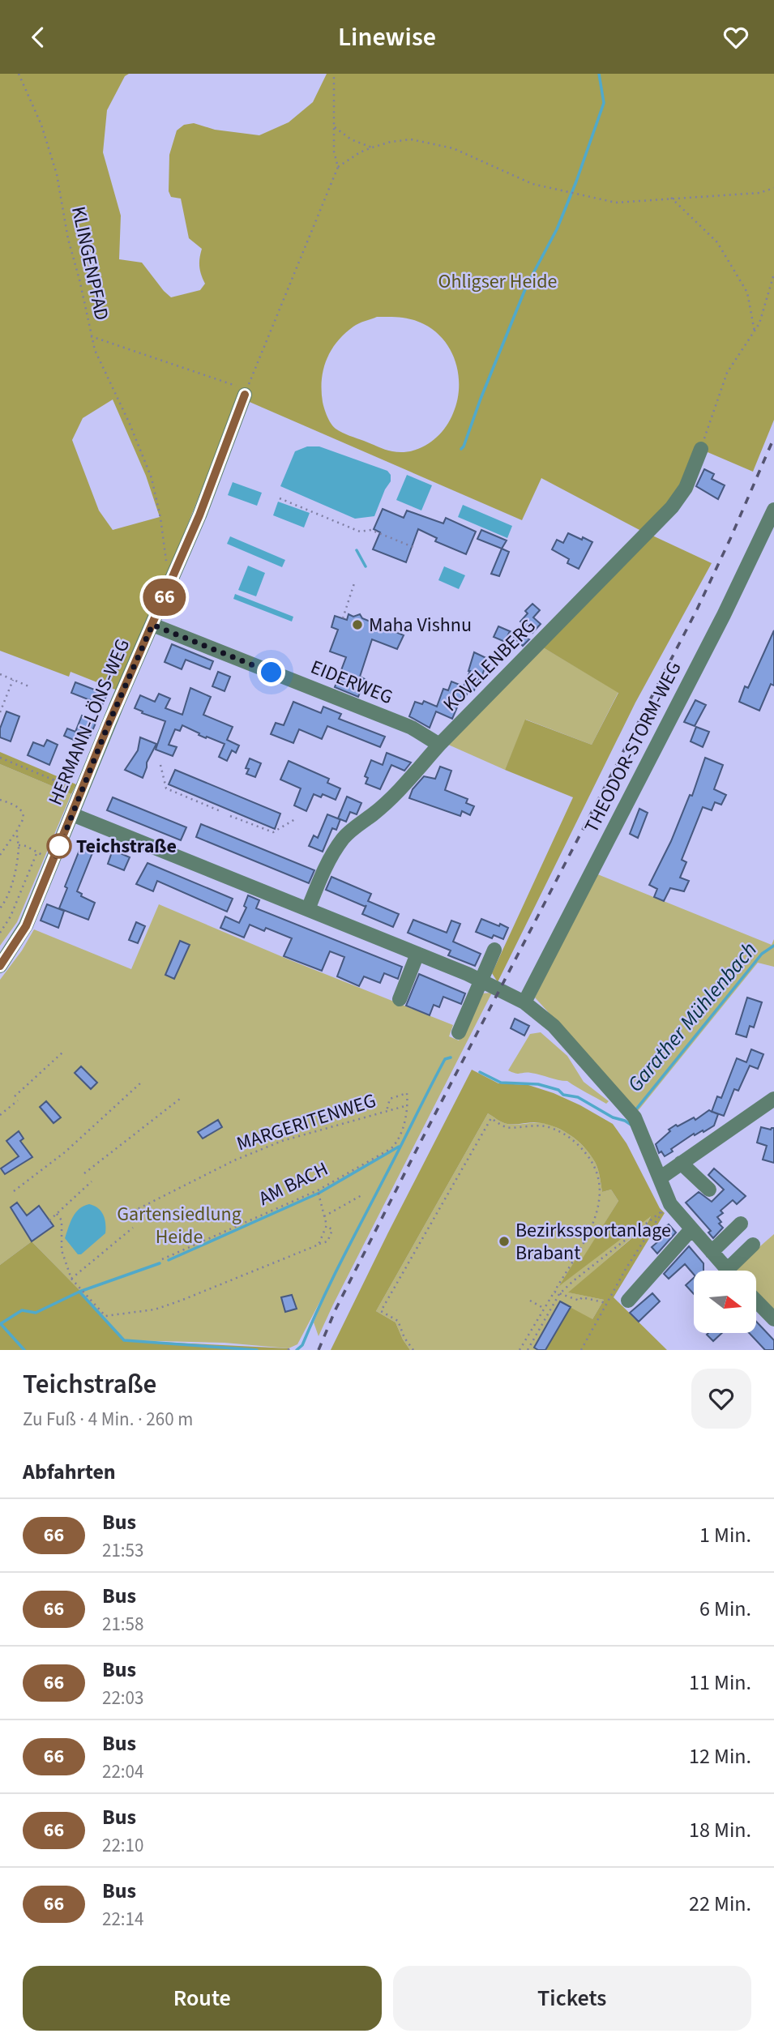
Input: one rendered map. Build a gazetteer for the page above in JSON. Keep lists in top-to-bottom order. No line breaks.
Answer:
{"streets":{"street":["KOVELENBERG","EIDERWEG","HERMANN-LÖNS-WEG","THEODOR-STORM-WEG"],"path":["KLINGENPFAD","MARGERITENWEG","AM BACH"]},"crossings":[["KLINGENPFAD","HERMANN-LÖNS-WEG"],["KOVELENBERG","EIDERWEG"],["EIDERWEG","HERMANN-LÖNS-WEG"],["MARGERITENWEG","AM BACH"]],"water":["Garather Mühlenbach"],"parks":["Ohligser Heide","Gartensiedlung Heide"],"places":["Maha Vishnu","Teichstraße","Bezirkssportanlage Brabant"],"lines":["bus line 66"],"north":"right","page":{"header":"Linewise","on_map":"66","heading":[["Teichstraße","Zu Fuß · 4 Min. · 260 m"],"Abfahrten"],"list":[{"mark":"66","name":"Bus","note":"21:53","value":"1 Min."},{"mark":"66","name":"Bus","note":"21:58","value":"6 Min."},{"mark":"66","name":"Bus","note":"22:03","value":"11 Min."},{"mark":"66","name":"Bus","note":"22:04","value":"12 Min."},{"mark":"66","name":"Bus","note":"22:10","value":"18 Min."},{"mark":"66","name":"Bus","note":"22:14","value":"22 Min."}],"buttons":["Route","Tickets"]}}
